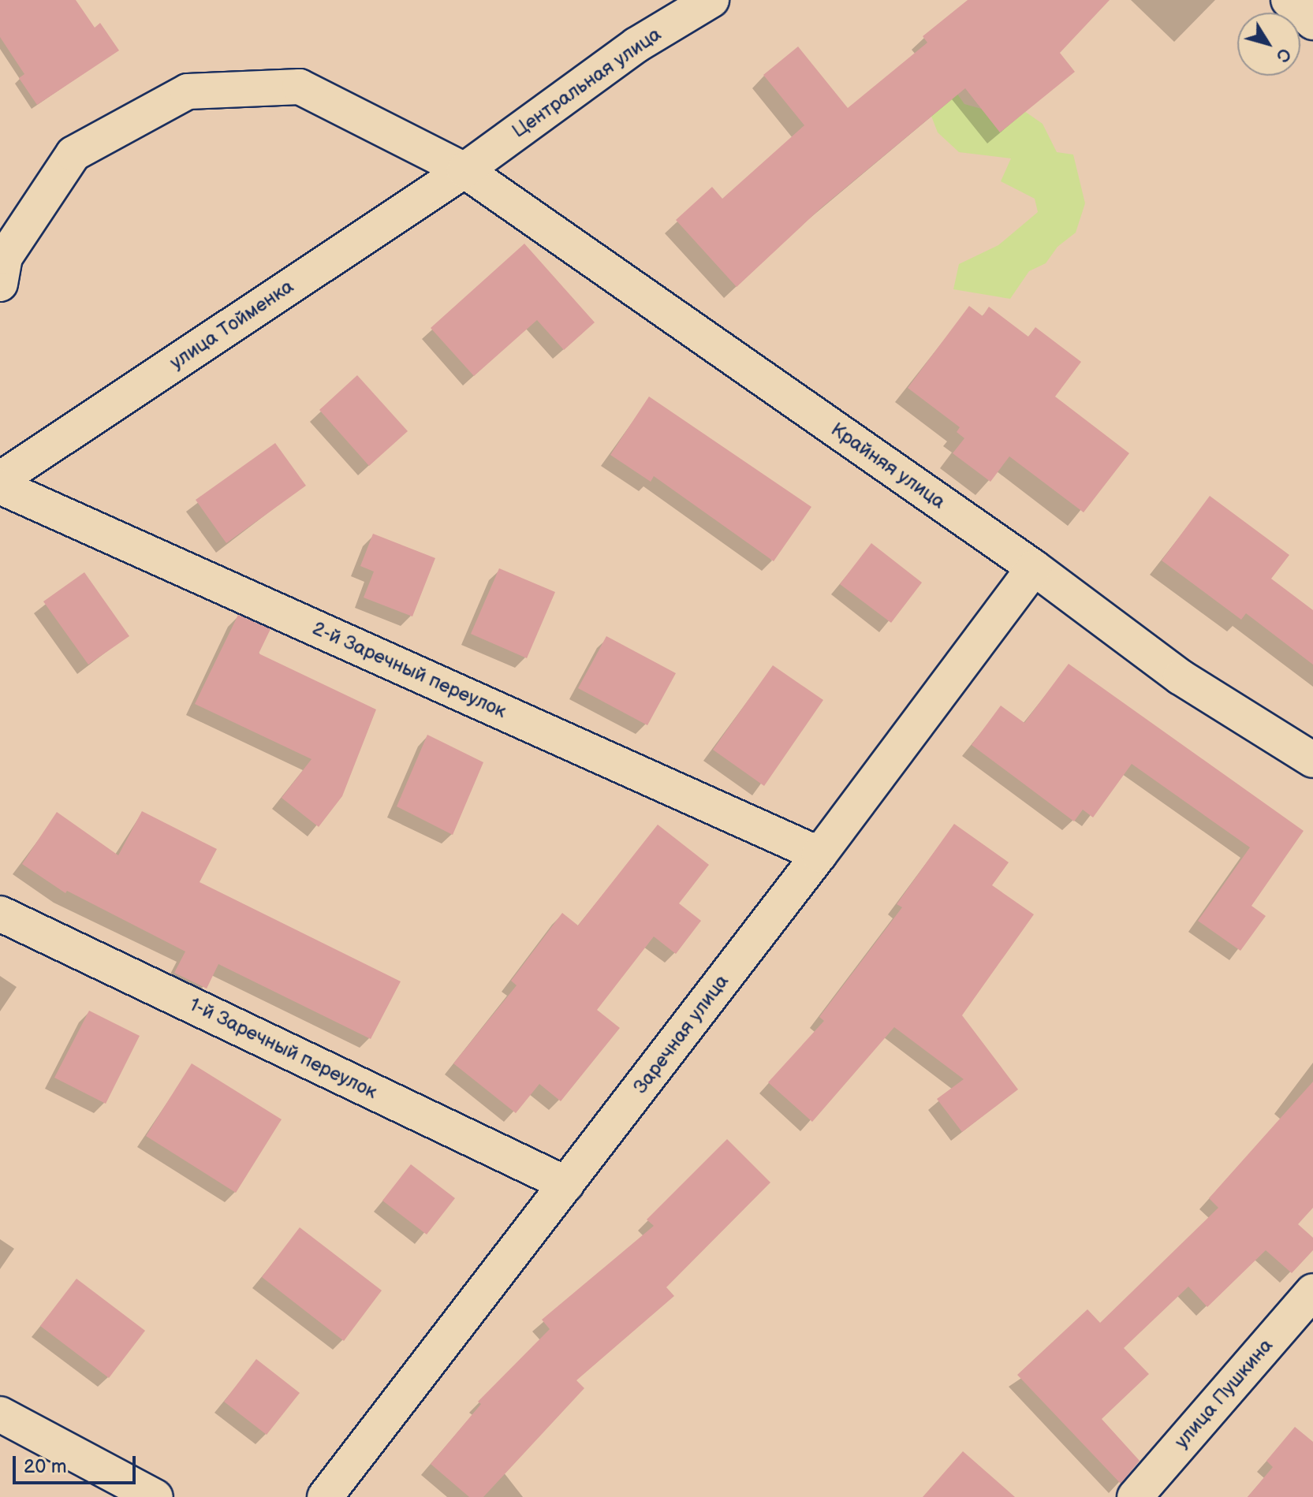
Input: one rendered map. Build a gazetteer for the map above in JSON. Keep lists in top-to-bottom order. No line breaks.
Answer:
{"streets":{"street":["Центральная улица","улица Тойменка","Крайняя улица","2-й Заречный переулок","Заречная улица","1-й Заречный переулок","улица Пушкина"]},"crossings":[["Центральная улица","улица Тойменка"],["Центральная улица","Крайняя улица"],["улица Тойменка","Крайняя улица"],["Крайняя улица","Заречная улица"],["2-й Заречный переулок","Заречная улица"],["Заречная улица","1-й Заречный переулок"]],"scale_bar":"20 m","north":"bottom right"}
